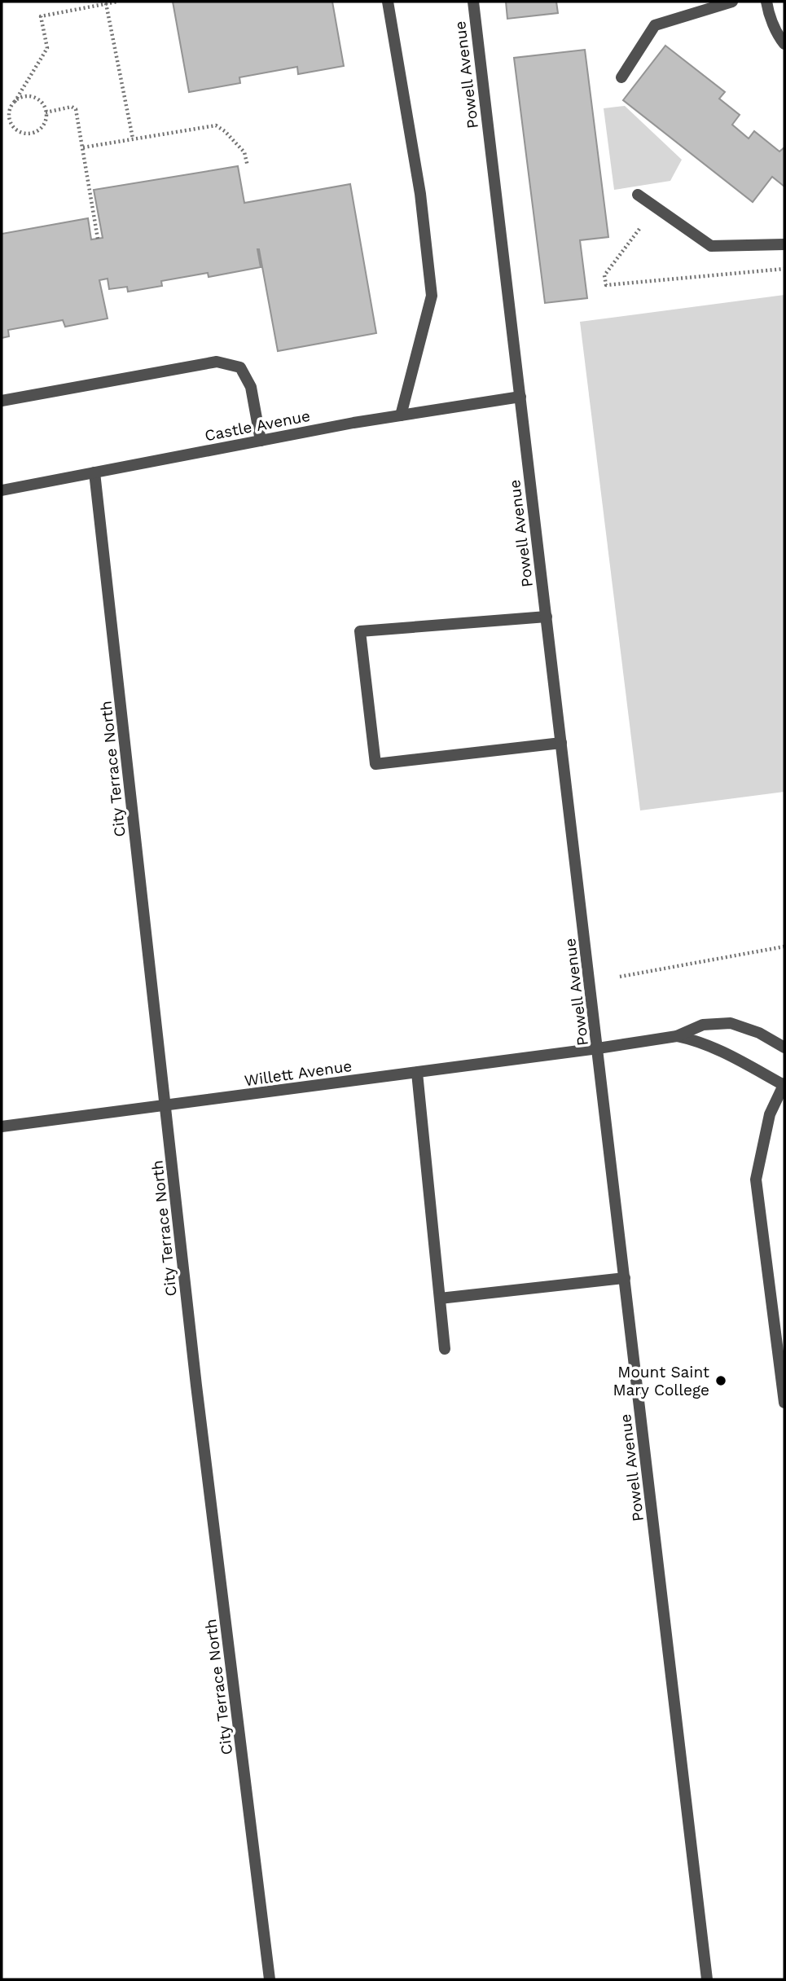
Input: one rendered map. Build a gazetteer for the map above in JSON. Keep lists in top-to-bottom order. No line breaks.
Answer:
{"streets":{"street":["Powell Avenue","Castle Avenue","City Terrace North","Willett Avenue"]},"crossings":[["Powell Avenue","Castle Avenue"],["Powell Avenue","Willett Avenue"],["Castle Avenue","City Terrace North"],["City Terrace North","Willett Avenue"]],"places":["Mount Saint Mary College"]}
